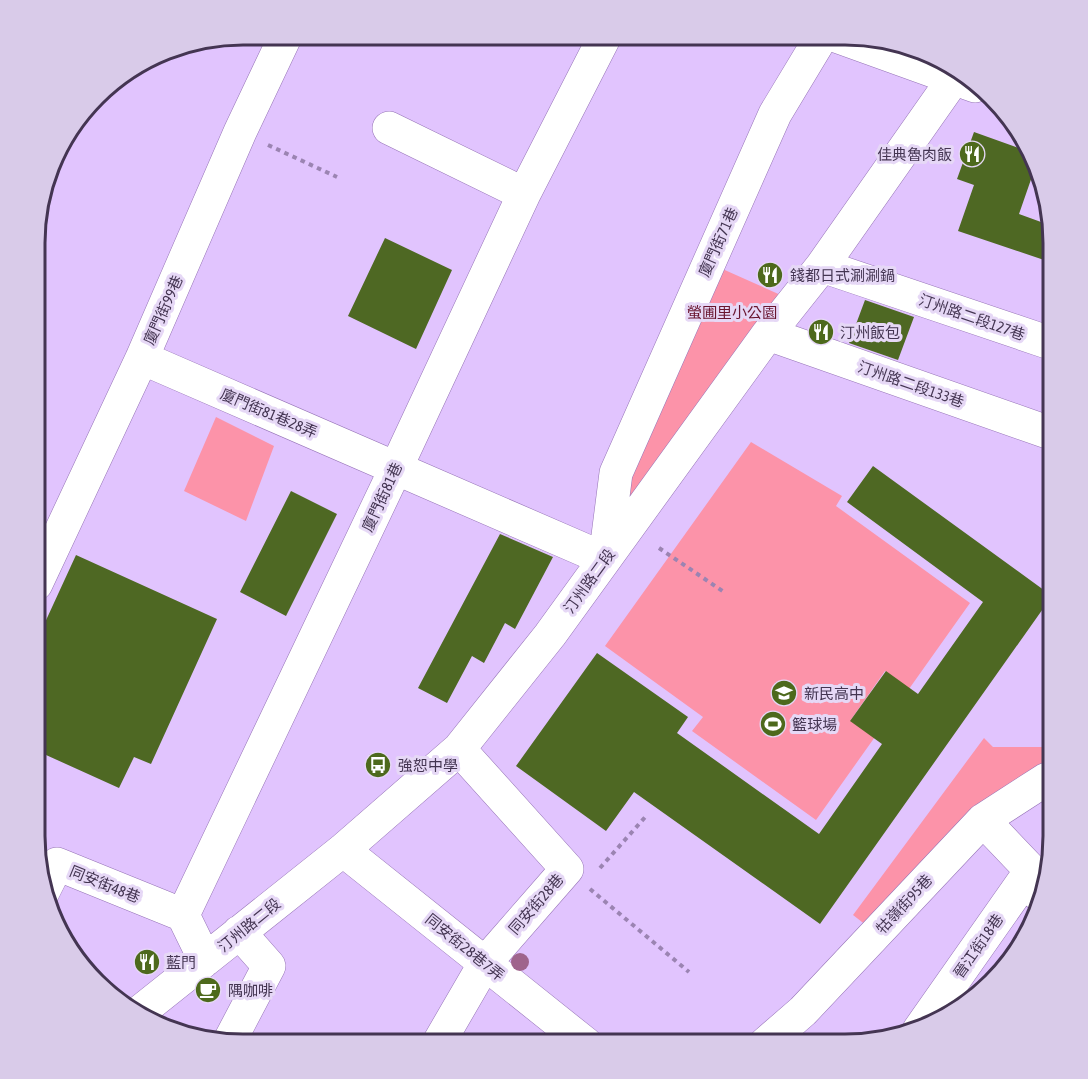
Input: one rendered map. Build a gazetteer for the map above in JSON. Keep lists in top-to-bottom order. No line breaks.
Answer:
{"streets":{"street":["廈門街71巷","廈門街99巷","汀州路二段127巷","汀州路二段133巷","廈門街81巷28弄","廈門街81巷","汀州路二段","同安街48巷","同安街28巷","牯嶺街95巷","晉江街18巷","同安街28巷7弄"]},"crossings":[["廈門街71巷","廈門街81巷28弄"],["廈門街71巷","汀州路二段"],["廈門街99巷","廈門街81巷28弄"],["汀州路二段127巷","汀州路二段"],["汀州路二段133巷","汀州路二段"],["廈門街81巷28弄","廈門街81巷"],["廈門街81巷28弄","汀州路二段"],["廈門街81巷","同安街48巷"],["汀州路二段","同安街28巷"],["汀州路二段","同安街28巷7弄"],["同安街28巷","同安街28巷7弄"]],"parks":["螢圃里小公園"],"places":{"restaurant":["佳典魯肉飯","錢都日式涮涮鍋","汀州飯包","藍門"],"school or university":["新民高中"],"sports":["籃球場"],"bus stop":["強恕中學"],"cafe":["隅咖啡"]}}
